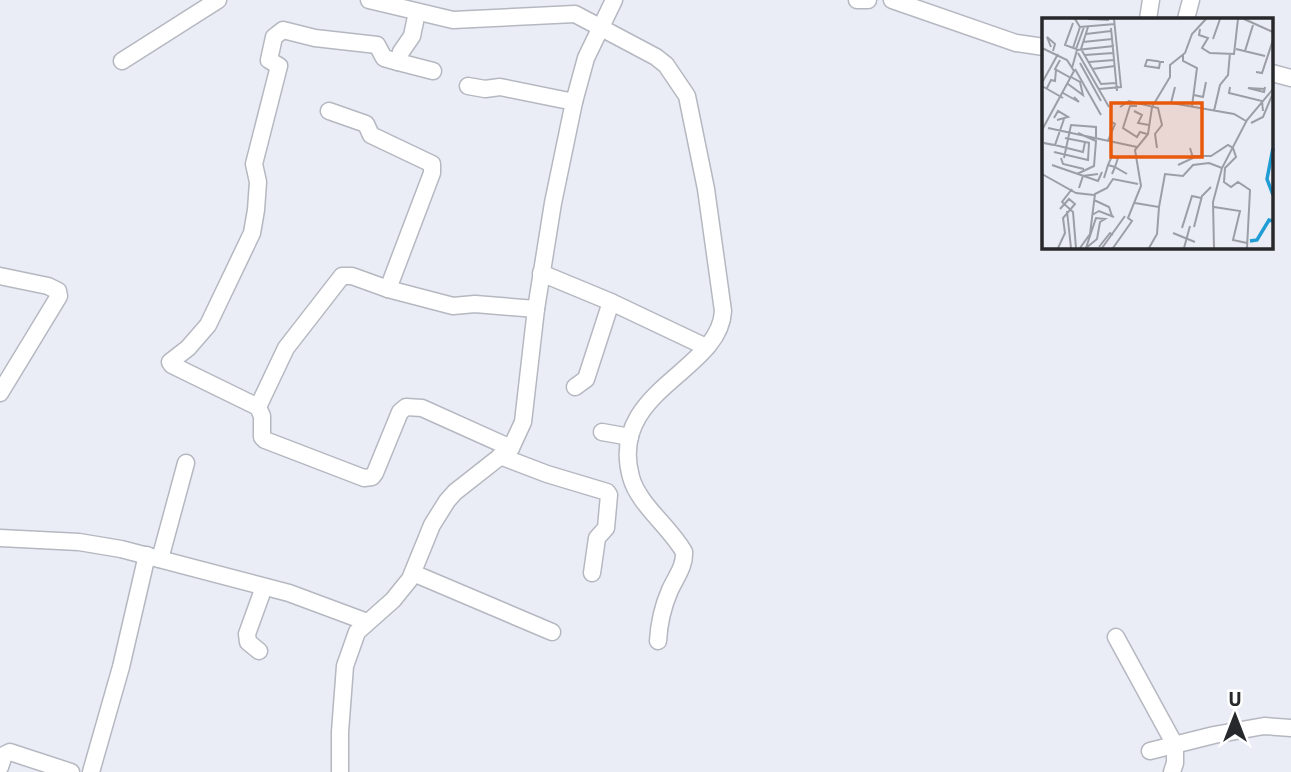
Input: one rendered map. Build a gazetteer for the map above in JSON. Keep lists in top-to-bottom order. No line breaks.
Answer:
{"north":"top"}
